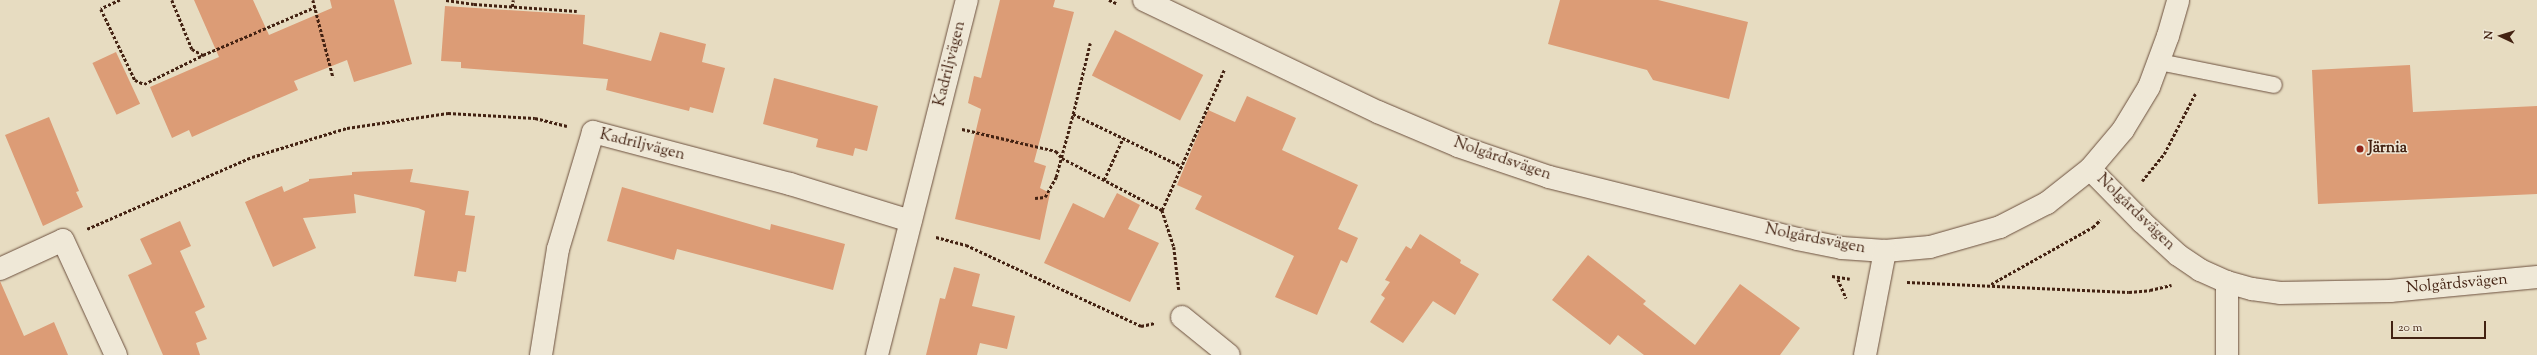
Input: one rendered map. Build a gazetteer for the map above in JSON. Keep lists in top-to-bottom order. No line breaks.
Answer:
{"streets":{"street":["Kadriljvägen","Nolgårdsvägen"]},"places":["Järnia"],"scale_bar":"20 m","north":"left"}
